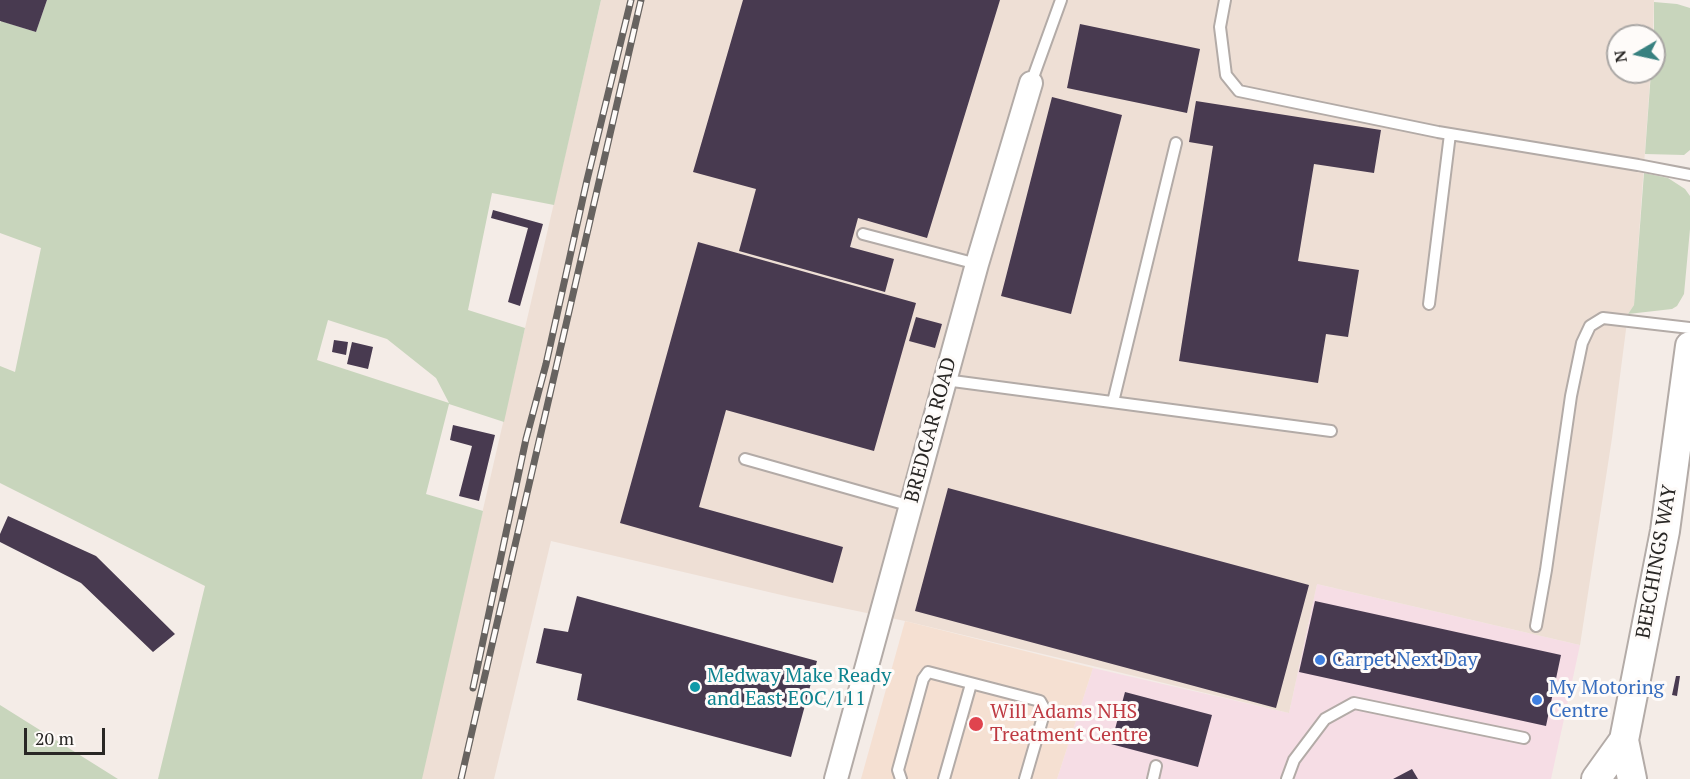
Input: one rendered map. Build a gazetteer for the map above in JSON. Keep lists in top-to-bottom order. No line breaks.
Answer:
{"streets":{"street":["BREDGAR ROAD","BEECHINGS WAY"]},"places":["Carpet Next Day","Medway Make Ready and East EOC/111","My Motoring Centre","Will Adams NHS Treatment Centre"],"scale_bar":"20 m","north":"left"}
